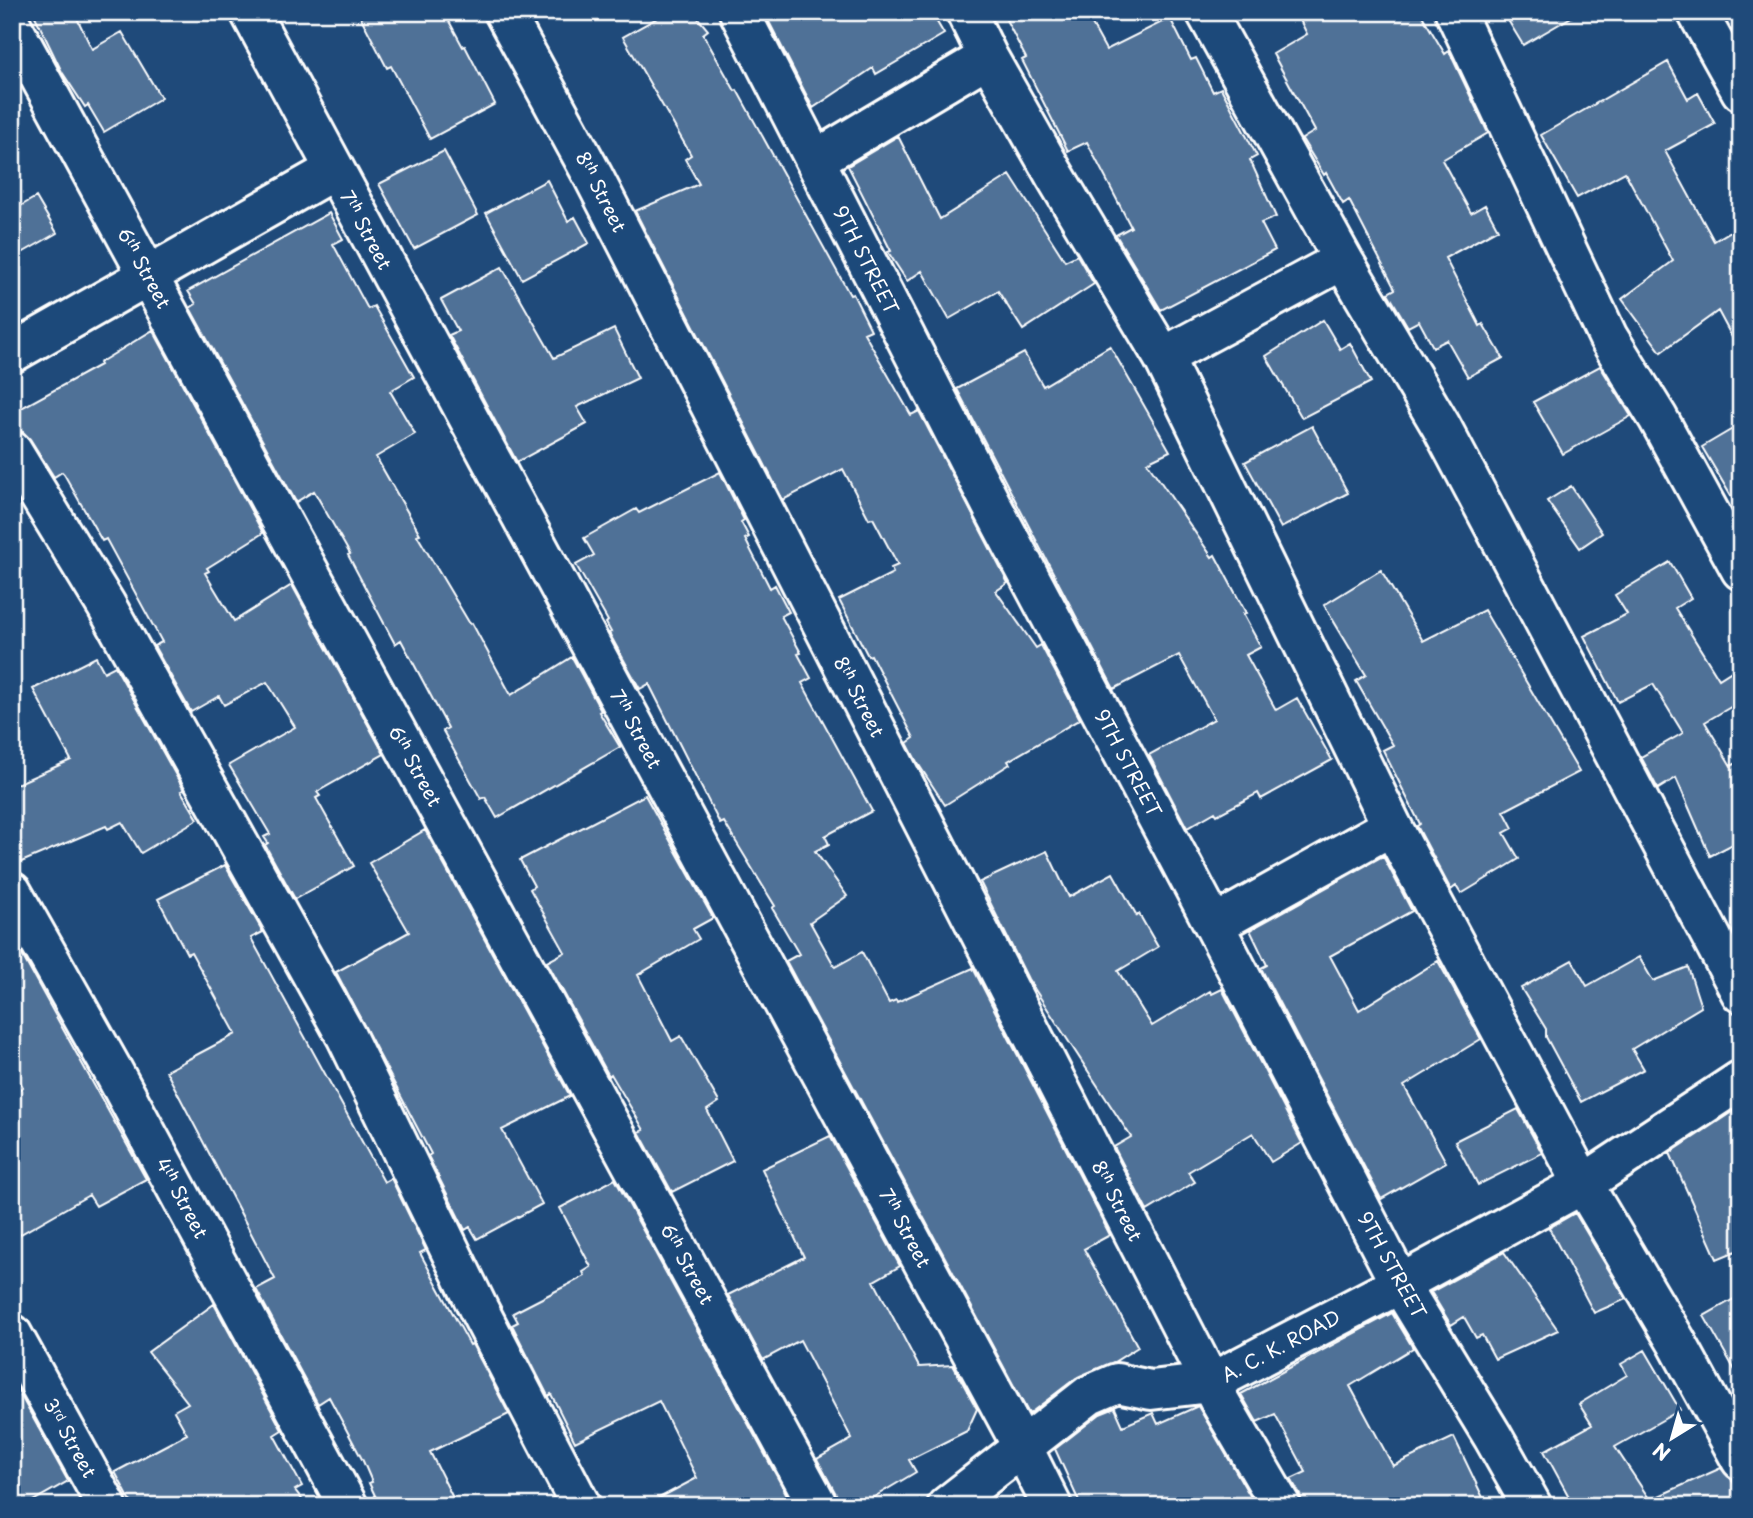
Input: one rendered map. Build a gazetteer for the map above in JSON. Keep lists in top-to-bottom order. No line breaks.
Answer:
{"streets":{"street":["8ᵗʰ Street","7ᵗʰ Street","9TH STREET","6ᵗʰ Street","4ᵗʰ Street","A. C. K. ROAD","3ʳᵈ Street"]},"crossings":[["8ᵗʰ Street","A. C. K. ROAD"],["7ᵗʰ Street","A. C. K. ROAD"],["9TH STREET","A. C. K. ROAD"]],"north":"bottom left"}
